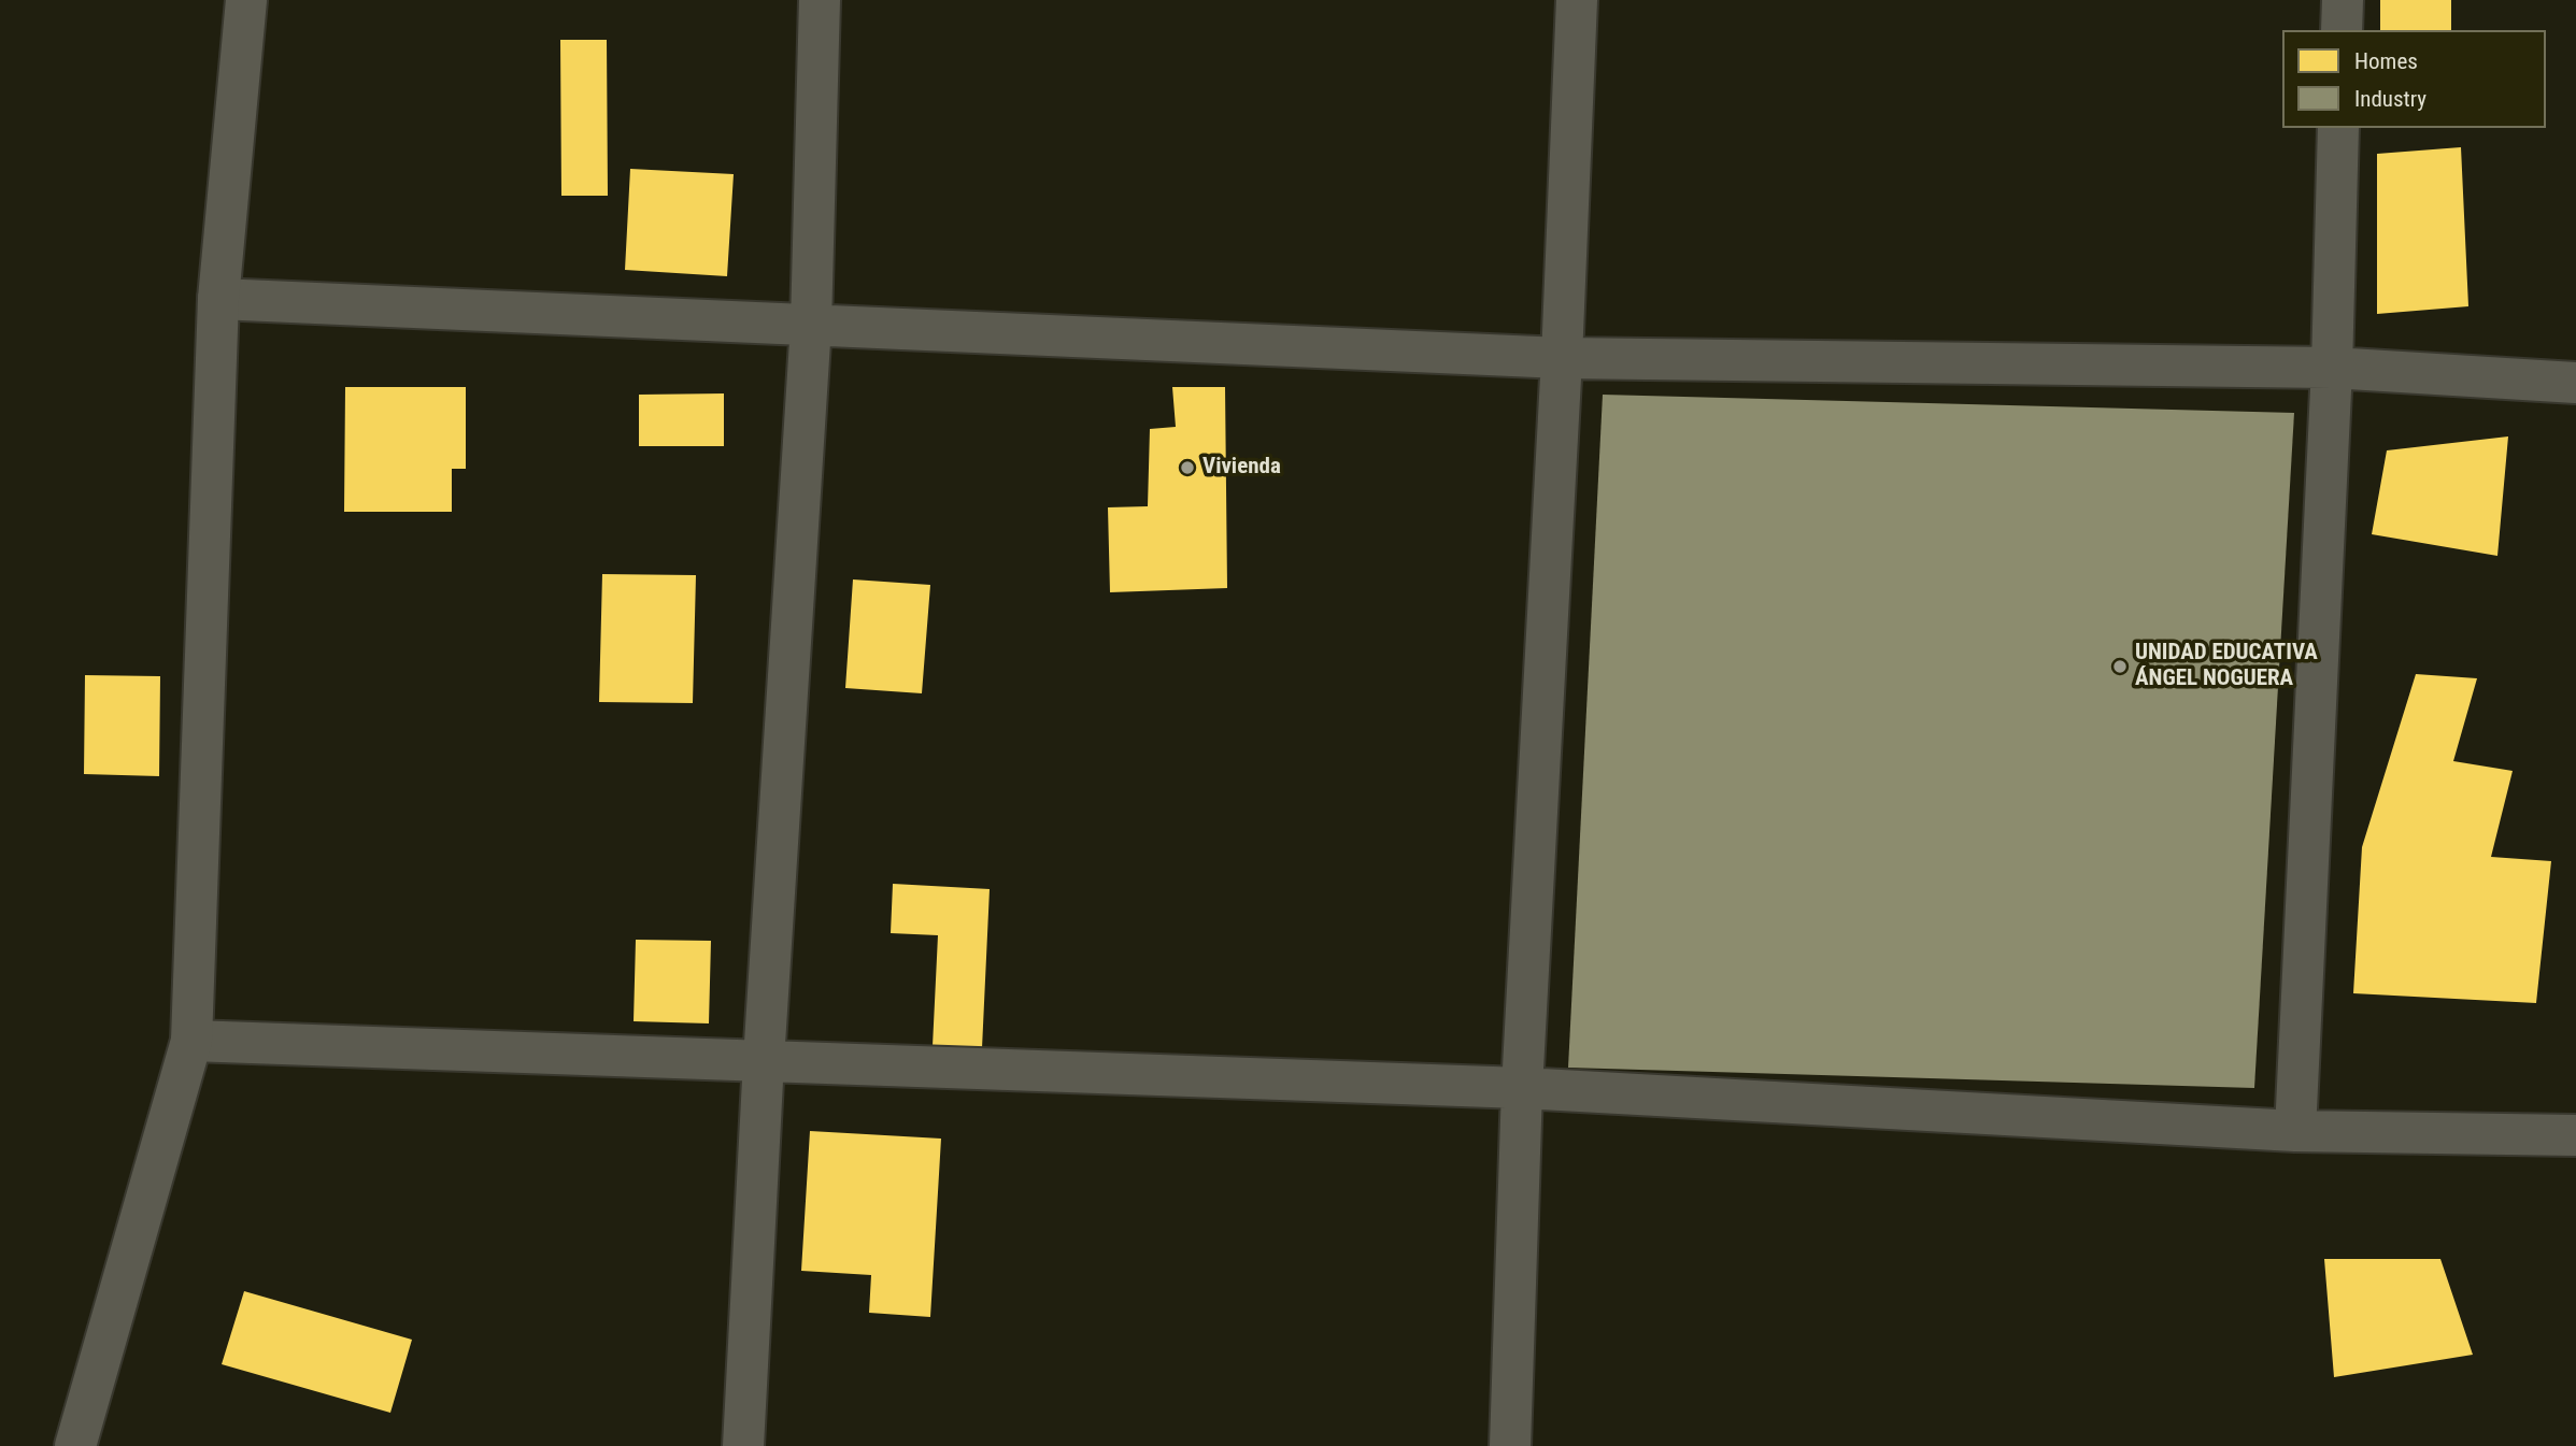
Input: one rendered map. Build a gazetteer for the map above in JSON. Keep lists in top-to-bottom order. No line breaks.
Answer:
{"places":["Vivienda","UNIDAD EDUCATIVA ÁNGEL NOGUERA"],"legend":["Homes","Industry"]}
